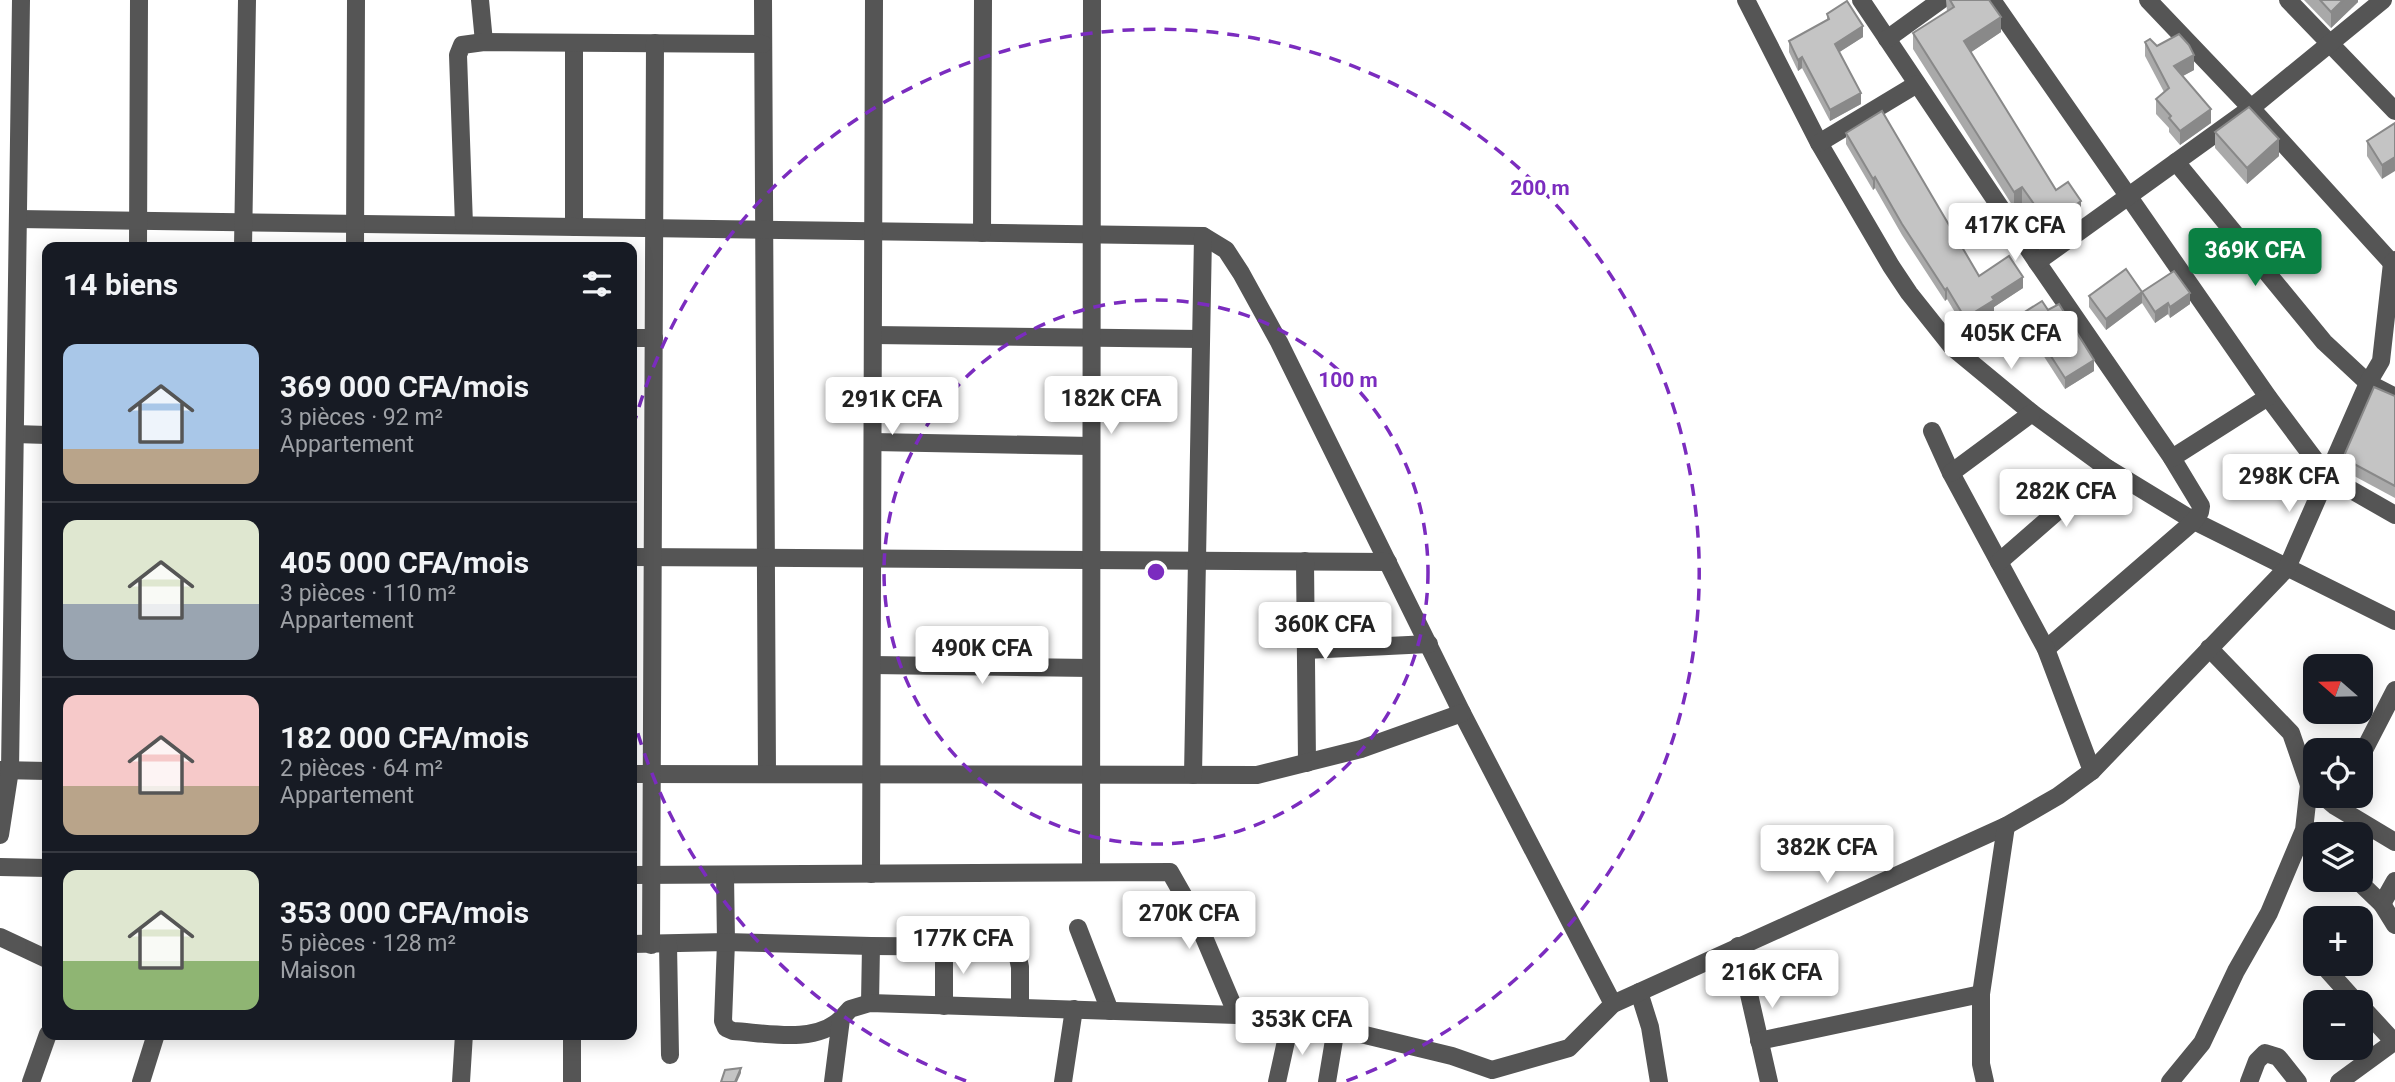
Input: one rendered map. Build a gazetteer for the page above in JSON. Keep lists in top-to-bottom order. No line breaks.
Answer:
{"north":"left","page":{"price":["417K CFA","369K CFA","405K CFA","182K CFA","291K CFA","298K CFA","282K CFA","360K CFA","490K CFA","382K CFA","270K CFA","177K CFA","216K CFA","353K CFA"],"heading":"14 biens","list":[{"name":"369 000 CFA/mois","note":"3 pièces · 92 m² · Appartement"},{"name":"405 000 CFA/mois","note":"3 pièces · 110 m² · Appartement"},{"name":"182 000 CFA/mois","note":"2 pièces · 64 m² · Appartement"},{"name":"353 000 CFA/mois","note":"5 pièces · 128 m² · Maison"}],"map_buttons":["+","−"]},"rings":["200 m","100 m"]}
